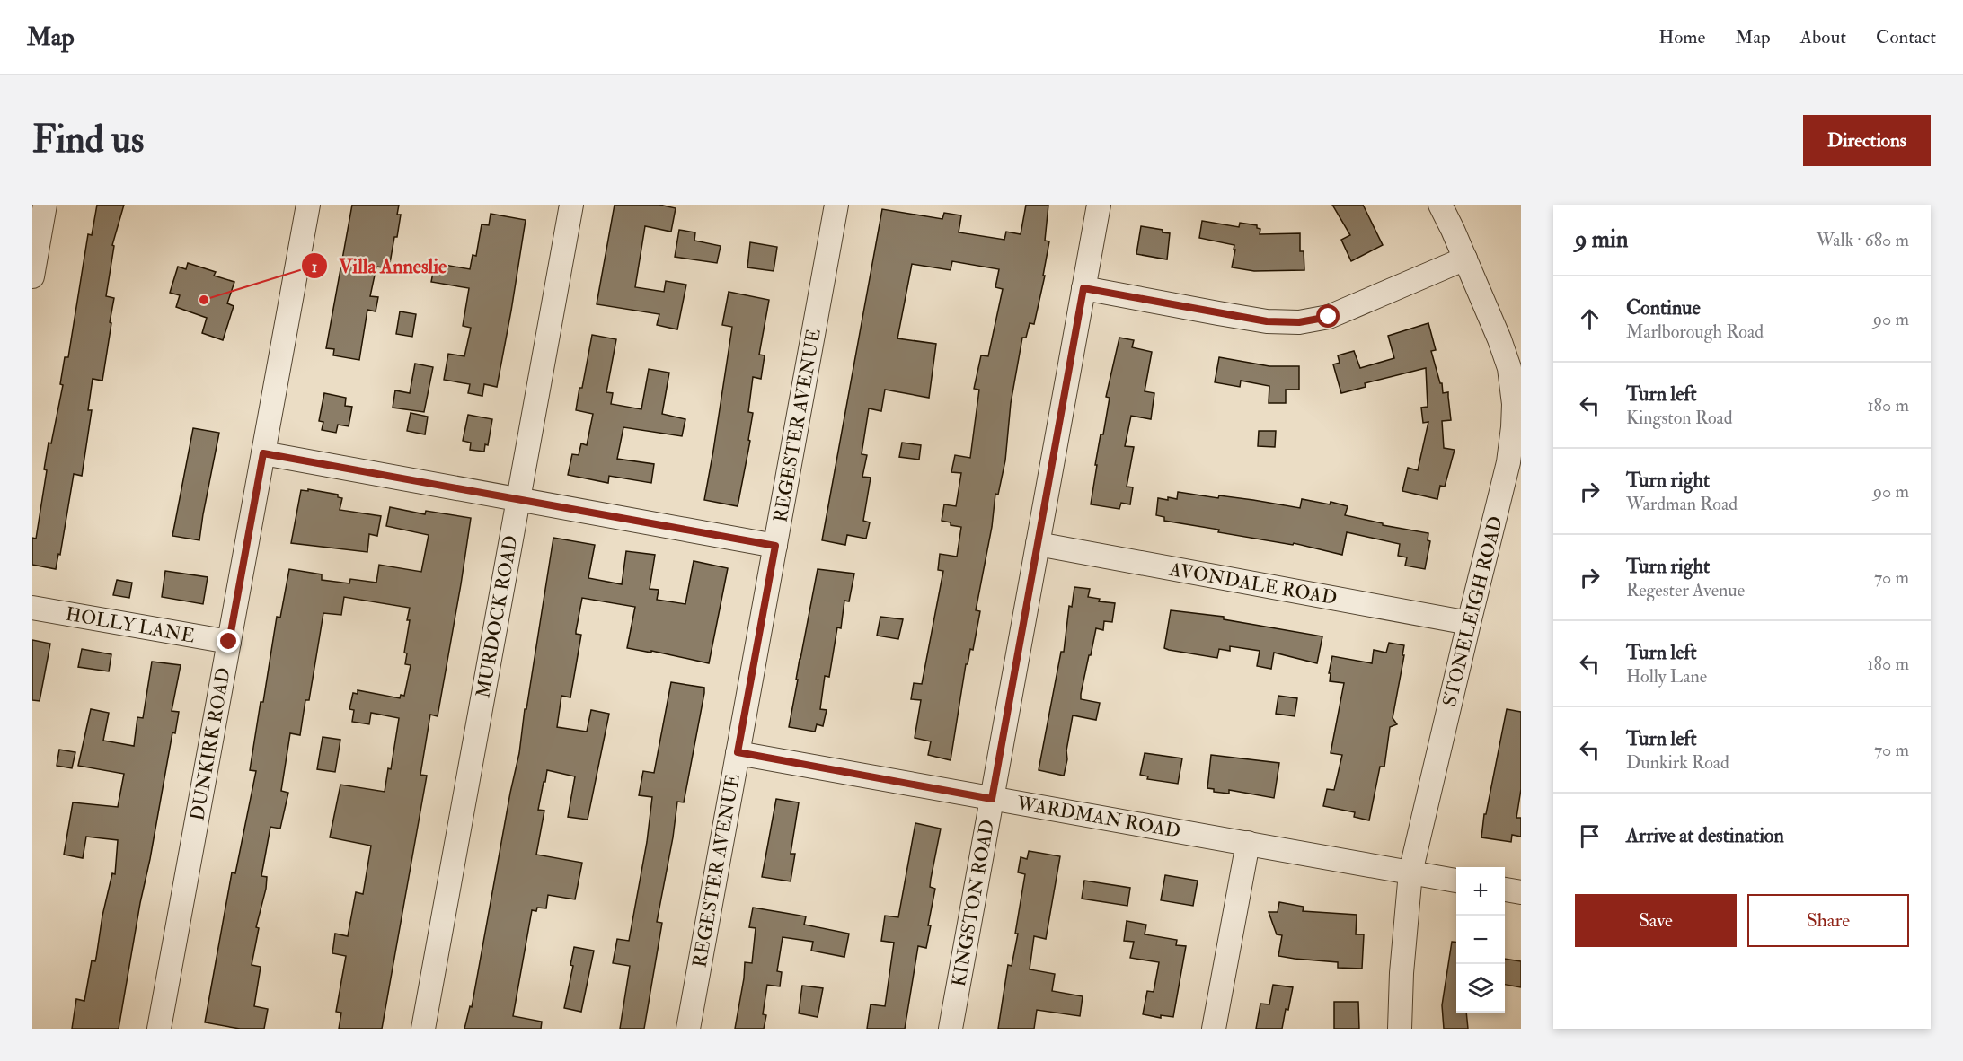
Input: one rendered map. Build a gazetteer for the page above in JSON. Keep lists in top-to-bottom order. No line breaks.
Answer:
{"streets":{"street":["REGESTER AVENUE","AVONDALE ROAD","STONELEIGH ROAD","MURDOCK ROAD","HOLLY LANE","DUNKIRK ROAD","WARDMAN ROAD","KINGSTON ROAD"]},"crossings":[["REGESTER AVENUE","WARDMAN ROAD"],["AVONDALE ROAD","STONELEIGH ROAD"],["AVONDALE ROAD","KINGSTON ROAD"],["STONELEIGH ROAD","WARDMAN ROAD"],["HOLLY LANE","DUNKIRK ROAD"],["WARDMAN ROAD","KINGSTON ROAD"]],"places":["Villa Anneslie"],"page":{"header":"Map","nav":["Home","Map","About","Contact"],"buttons":["Directions",["Save","Share"]],"title":"Find us","heading":["9 min","Walk · 680 m"],"list":[["Continue","Marlborough Road","90 m"],["Turn left","Kingston Road","180 m"],["Turn right","Wardman Road","90 m"],["Turn right","Regester Avenue","70 m"],["Turn left","Holly Lane","180 m"],["Turn left","Dunkirk Road","70 m"],"Arrive at destination"],"map_buttons":["+","−"]}}
